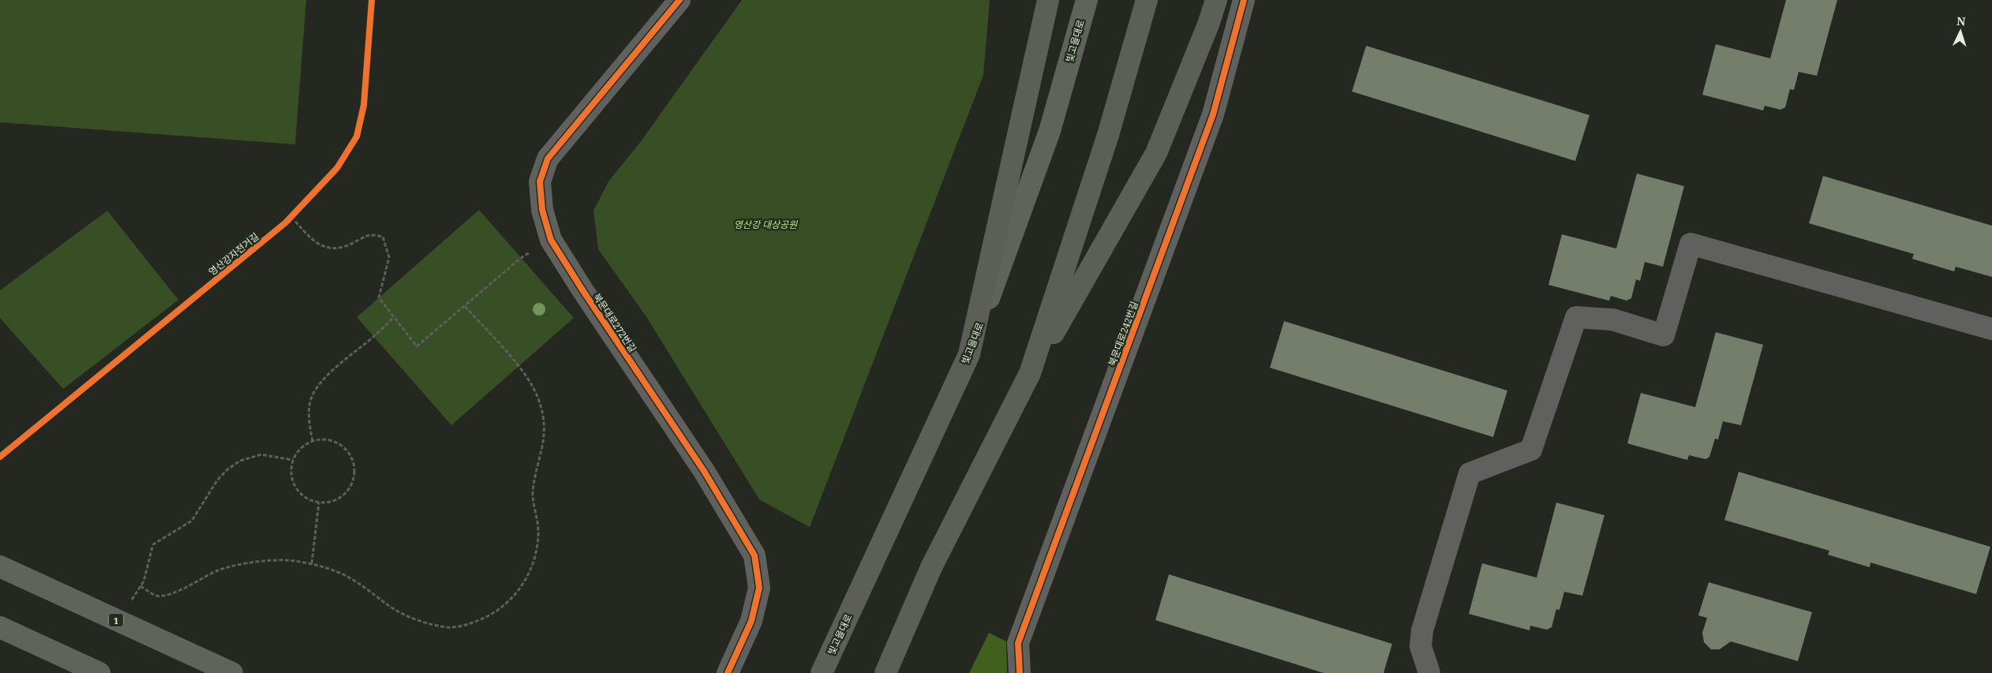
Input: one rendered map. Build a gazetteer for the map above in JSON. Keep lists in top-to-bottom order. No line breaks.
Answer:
{"streets":{"highway":["빛고을대로"],"main road":["1"],"street":["북문대로272번길","북문대로242번길"],"cycle path":["영산강자전거길"]},"parks":["영산강 대상공원"],"north":"top"}
